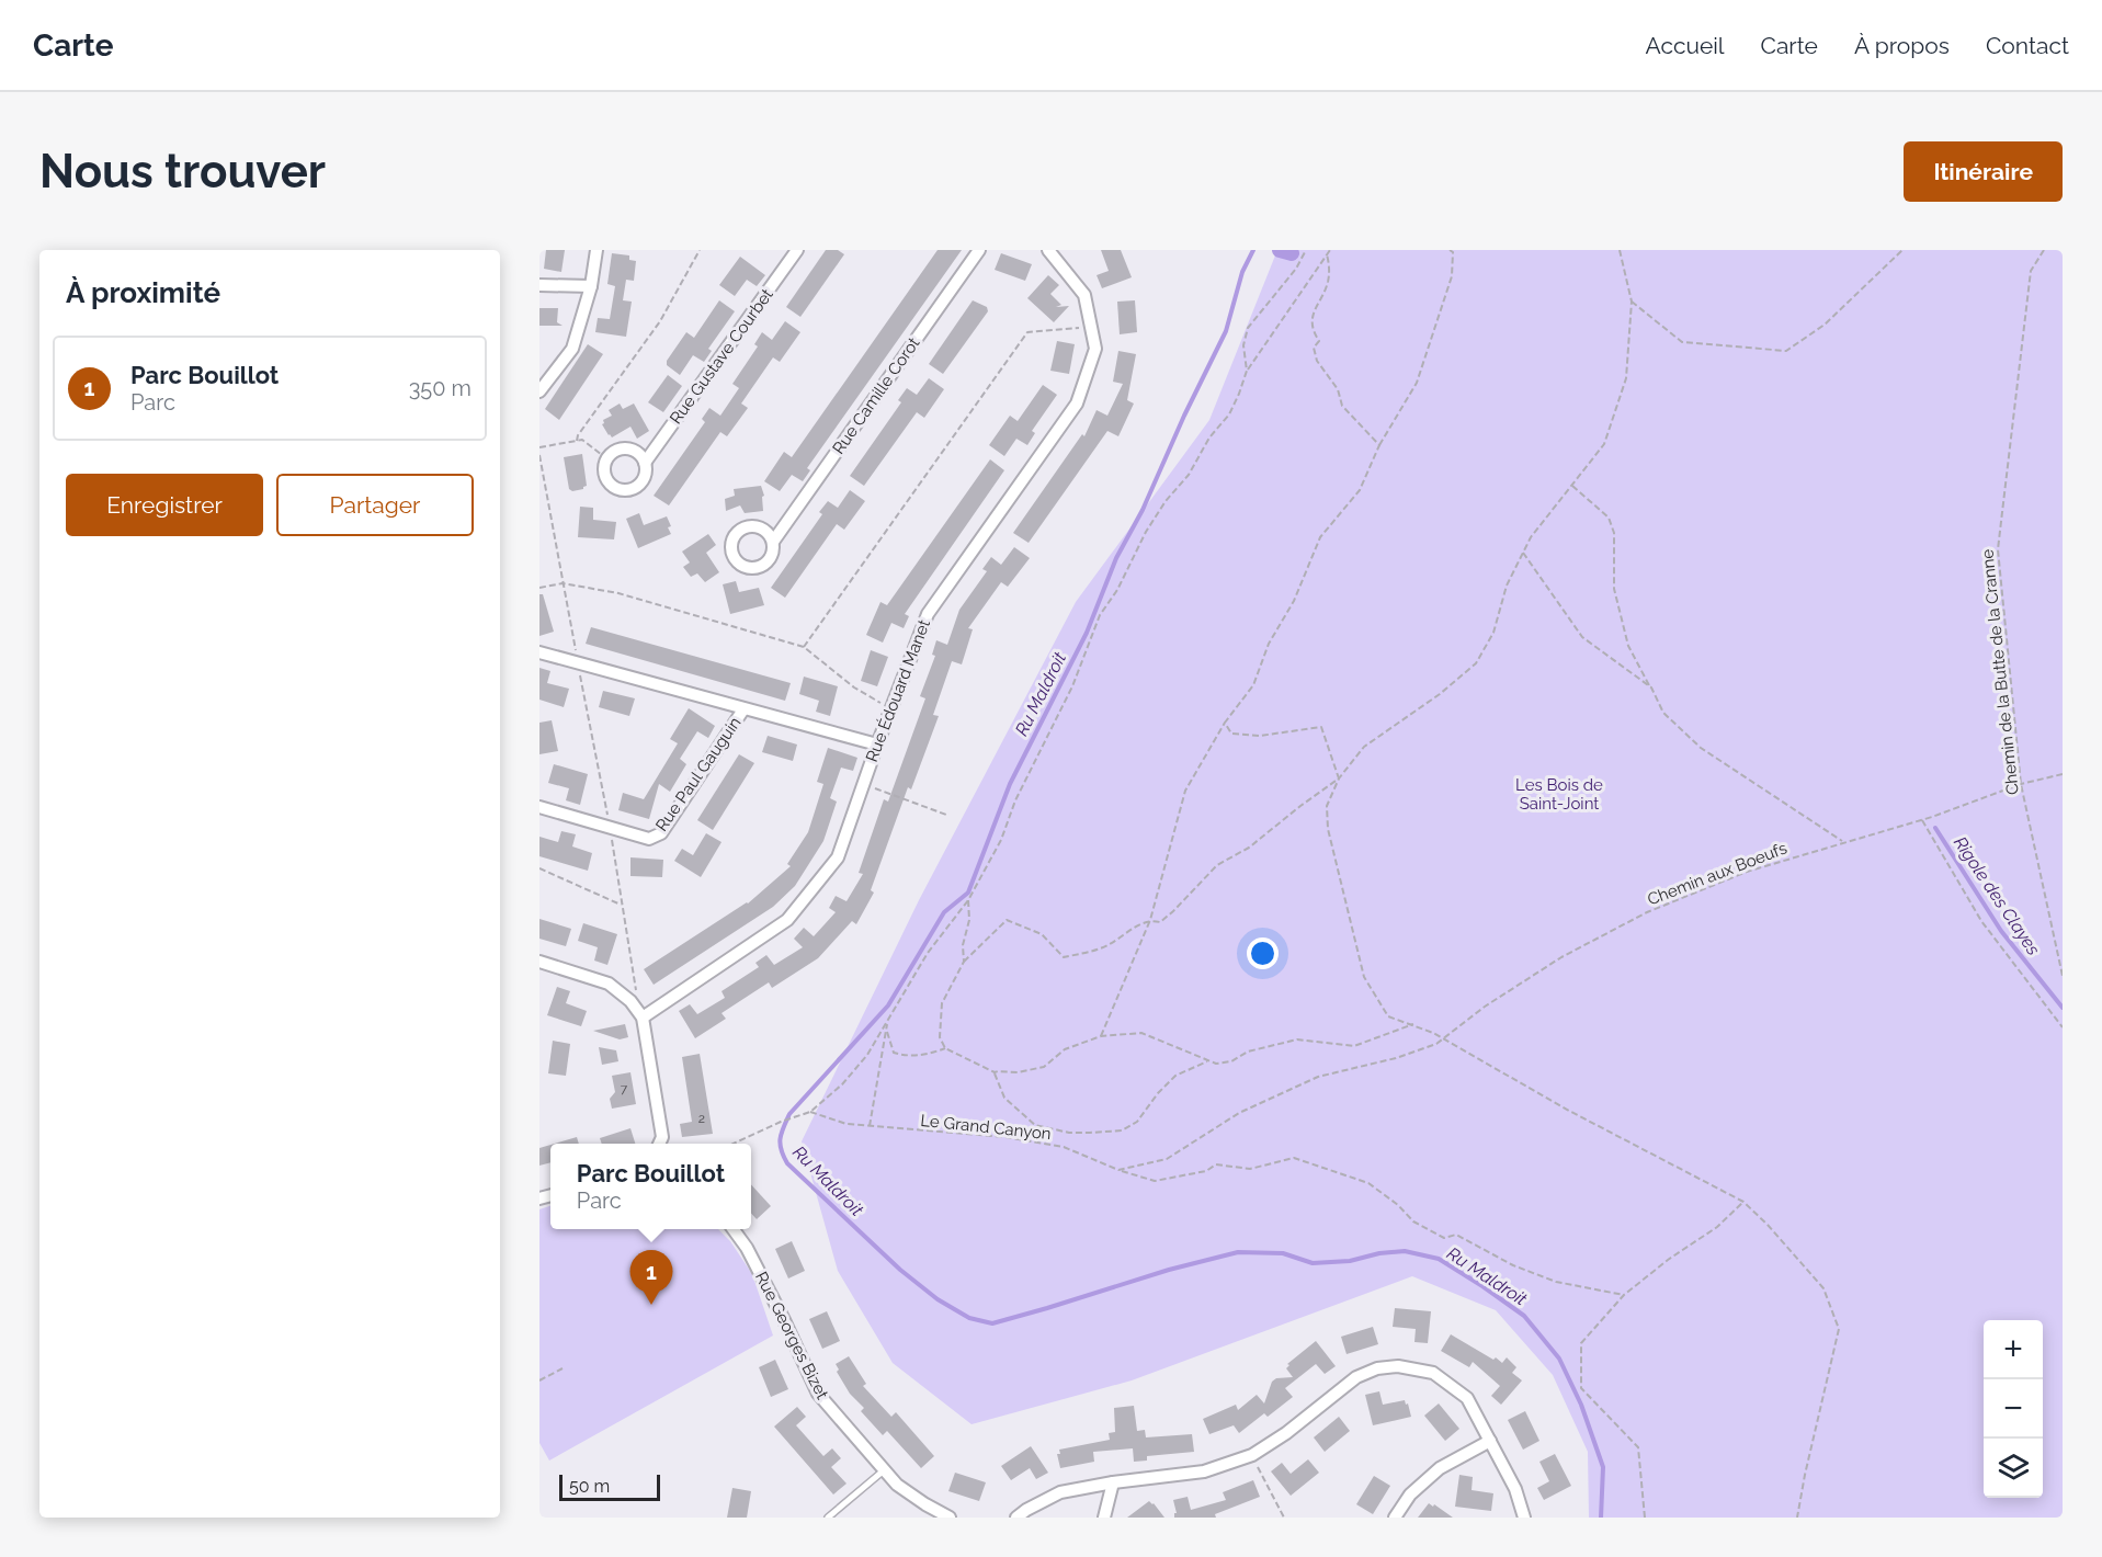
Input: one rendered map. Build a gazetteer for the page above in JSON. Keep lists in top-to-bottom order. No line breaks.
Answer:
{"streets":{"street":["Rue Gustave Courbet","Rue Camille Corot","Rue Édouard Manet","Rue Paul Gauguin","Rue Georges Bizet"],"path":["Chemin de la Butte de la Cranne","Chemin aux Boeufs","Le Grand Canyon"]},"crossings":[["Chemin de la Butte de la Cranne","Chemin aux Boeufs"],["Rue Édouard Manet","Rue Paul Gauguin"]],"water":["Ru Maldroit","Rigole des Clayes"],"parks":["Les Bois de Saint-Joint"],"house_numbers":["7","2"],"scale_bar":"50 m","page":{"header":"Carte","nav":["Accueil","Carte","À propos","Contact"],"buttons":["Itinéraire",["Enregistrer","Partager"]],"title":"Nous trouver","heading":"À proximité","list":[{"mark":"1","name":"Parc Bouillot","note":"Parc","value":"350 m"}],"popup":["Parc Bouillot","Parc"],"pins":"1","map_buttons":["+","−"],"scale":"50 m"}}
